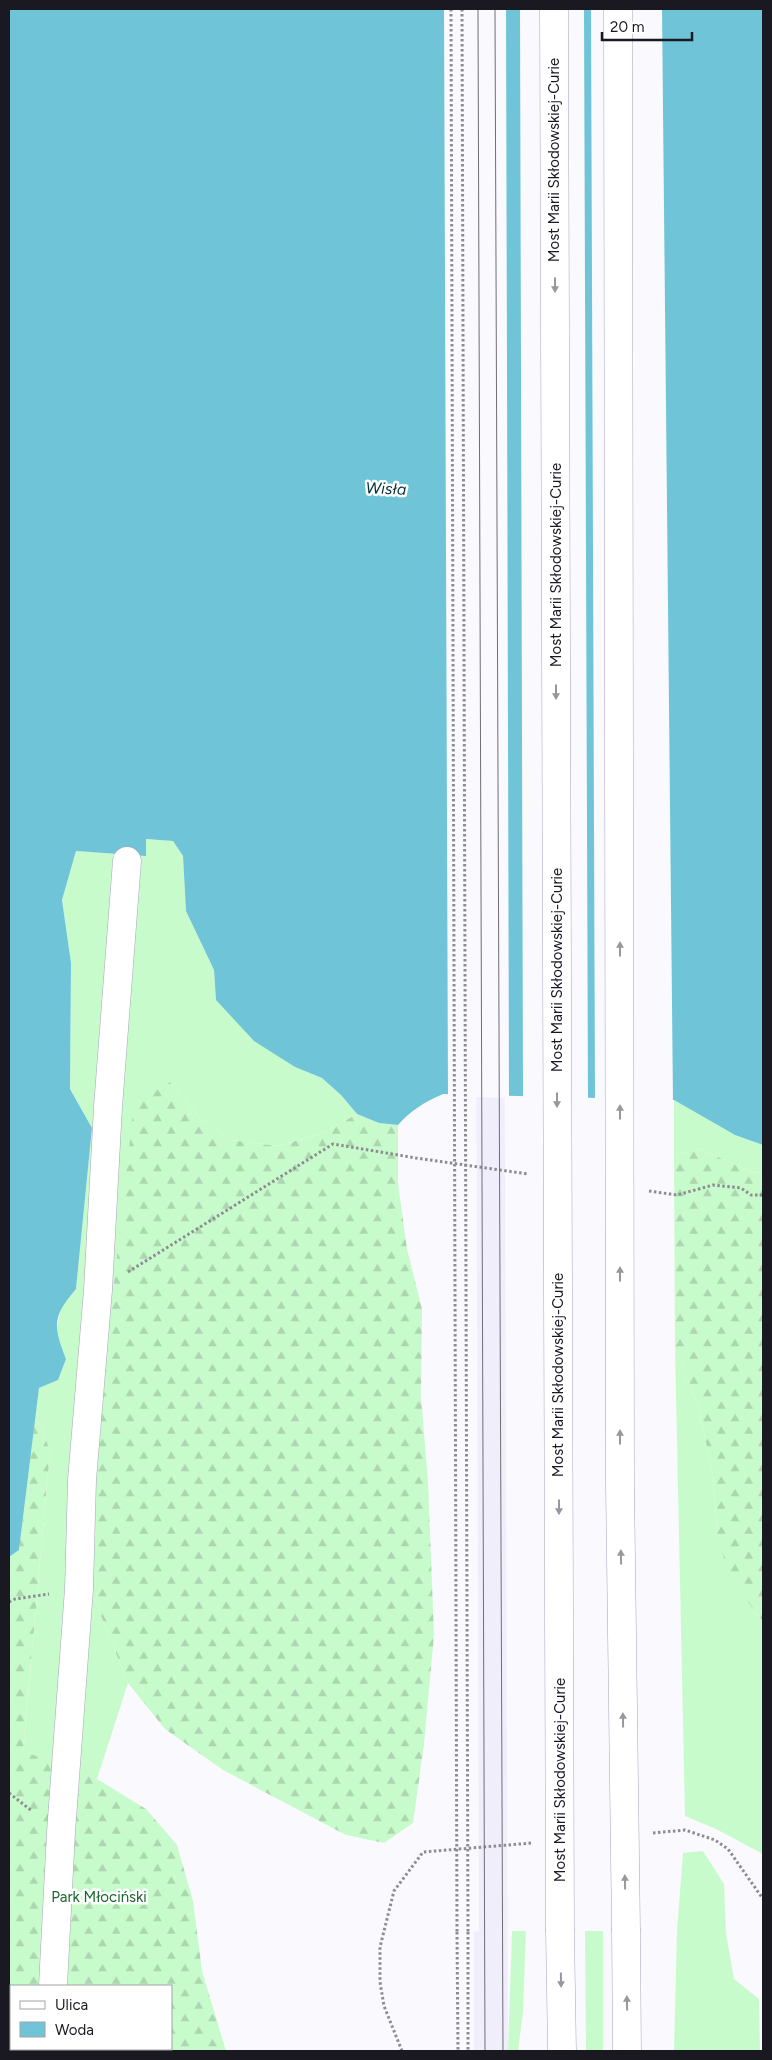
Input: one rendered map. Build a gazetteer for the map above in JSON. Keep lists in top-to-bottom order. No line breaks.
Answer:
{"streets":{"main road":["Most Marii Skłodowskiej-Curie"]},"water":["Wisła"],"parks":["Park Młociński"],"legend":["Ulica","Woda"],"scale_bar":"20 m"}
